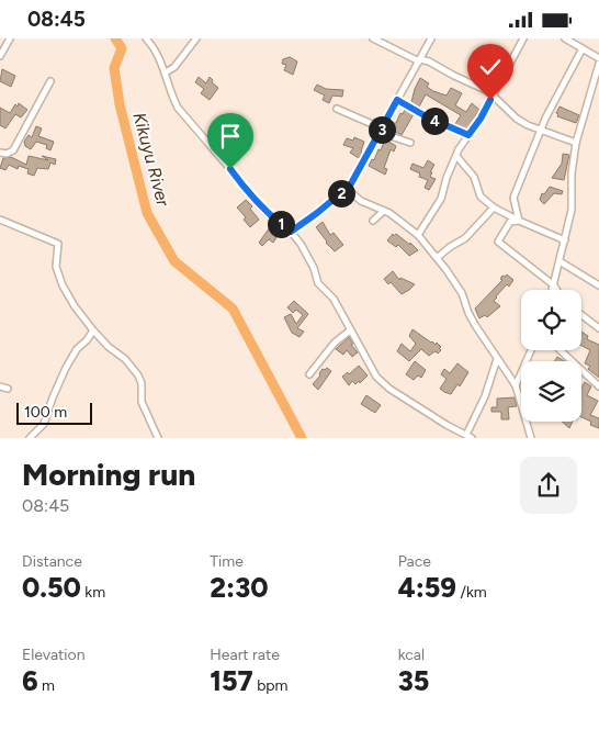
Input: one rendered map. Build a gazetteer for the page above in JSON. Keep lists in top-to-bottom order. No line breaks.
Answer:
{"water":["Kikuyu River"],"scale_bar":"100 m","page":{"status":"08:45","pins":["4","3","2","1"],"scale":"100 m","heading":["Morning run","08:45"],"stats":[["Distance","0.50 km"],["Time","2:30"],["Pace","4:59 /km"],["Elevation","6 m"],["Heart rate","157 bpm"],["kcal","35"]]}}
